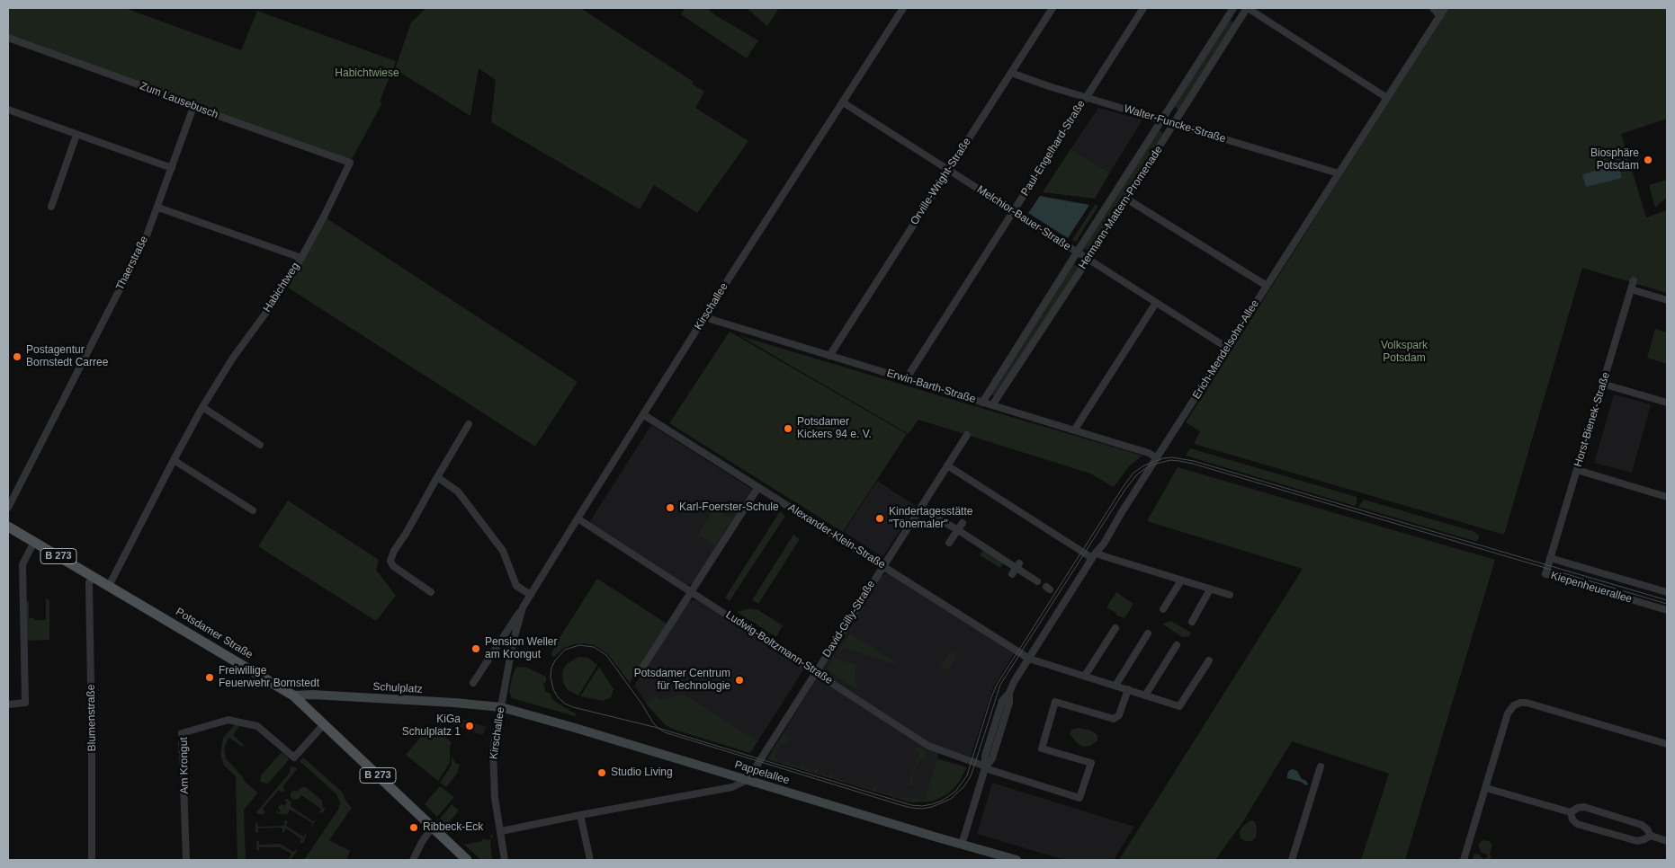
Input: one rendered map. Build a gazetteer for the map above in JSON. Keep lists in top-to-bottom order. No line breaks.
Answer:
{"streets":{"main road":["B 273","Potsdamer Straße"],"street":["Zum Lausebusch","Walter-Funcke-Straße","Paul-Engelhard-Straße","Orville-Wright-Straße","Hermann-Mattern-Promenade","Melchior-Bauer-Straße","Thaerstraße","Habichtweg","Kirschallee","Erich-Mendelsohn-Allee","Erwin-Barth-Straße","Horst-Bienek-Straße","Alexander-Klein-Straße","Kiepenheuerallee","David-Gilly-Straße","Ludwig-Boltzmann-Straße","Schulplatz","Blumenstraße","Am Krongut","Pappelallee"]},"crossings":[["Zum Lausebusch","Thaerstraße"],["Zum Lausebusch","Habichtweg"],["Walter-Funcke-Straße","Paul-Engelhard-Straße"],["Walter-Funcke-Straße","Orville-Wright-Straße"],["Walter-Funcke-Straße","Hermann-Mattern-Promenade"],["Walter-Funcke-Straße","Erich-Mendelsohn-Allee"],["Paul-Engelhard-Straße","Melchior-Bauer-Straße"],["Paul-Engelhard-Straße","Erwin-Barth-Straße"],["Orville-Wright-Straße","Melchior-Bauer-Straße"],["Orville-Wright-Straße","Erwin-Barth-Straße"],["Hermann-Mattern-Promenade","Melchior-Bauer-Straße"],["Hermann-Mattern-Promenade","Erwin-Barth-Straße"],["Melchior-Bauer-Straße","Kirschallee"],["Melchior-Bauer-Straße","Erich-Mendelsohn-Allee"],["Habichtweg","Potsdamer Straße"],["Kirschallee","Erwin-Barth-Straße"],["Kirschallee","Alexander-Klein-Straße"],["Kirschallee","Ludwig-Boltzmann-Straße"],["Kirschallee","Schulplatz"],["Kirschallee","Pappelallee"],["Erich-Mendelsohn-Allee","Erwin-Barth-Straße"],["Erich-Mendelsohn-Allee","Alexander-Klein-Straße"],["Erich-Mendelsohn-Allee","Ludwig-Boltzmann-Straße"],["Erich-Mendelsohn-Allee","Pappelallee"],["Horst-Bienek-Straße","Kiepenheuerallee"],["Alexander-Klein-Straße","David-Gilly-Straße"],["Alexander-Klein-Straße","Ludwig-Boltzmann-Straße"],["David-Gilly-Straße","Ludwig-Boltzmann-Straße"],["David-Gilly-Straße","Pappelallee"],["Potsdamer Straße","Schulplatz"],["Potsdamer Straße","Blumenstraße"],["Potsdamer Straße","Am Krongut"],["Schulplatz","Pappelallee"]],"parks":["Habichtwiese","Volkspark Potsdam"],"places":["Biosphäre Potsdam","Postagentur Bornstedt Carree","Potsdamer Kickers 94 e. V.","Karl-Foerster-Schule","Kindertagesstätte \"Tönemaler\"","Pension Weller am Krongut","Freiwillige Feuerwehr Bornstedt","Potsdamer Centrum für Technologie","KiGa Schulplatz 1","Studio Living","Ribbeck-Eck"]}
